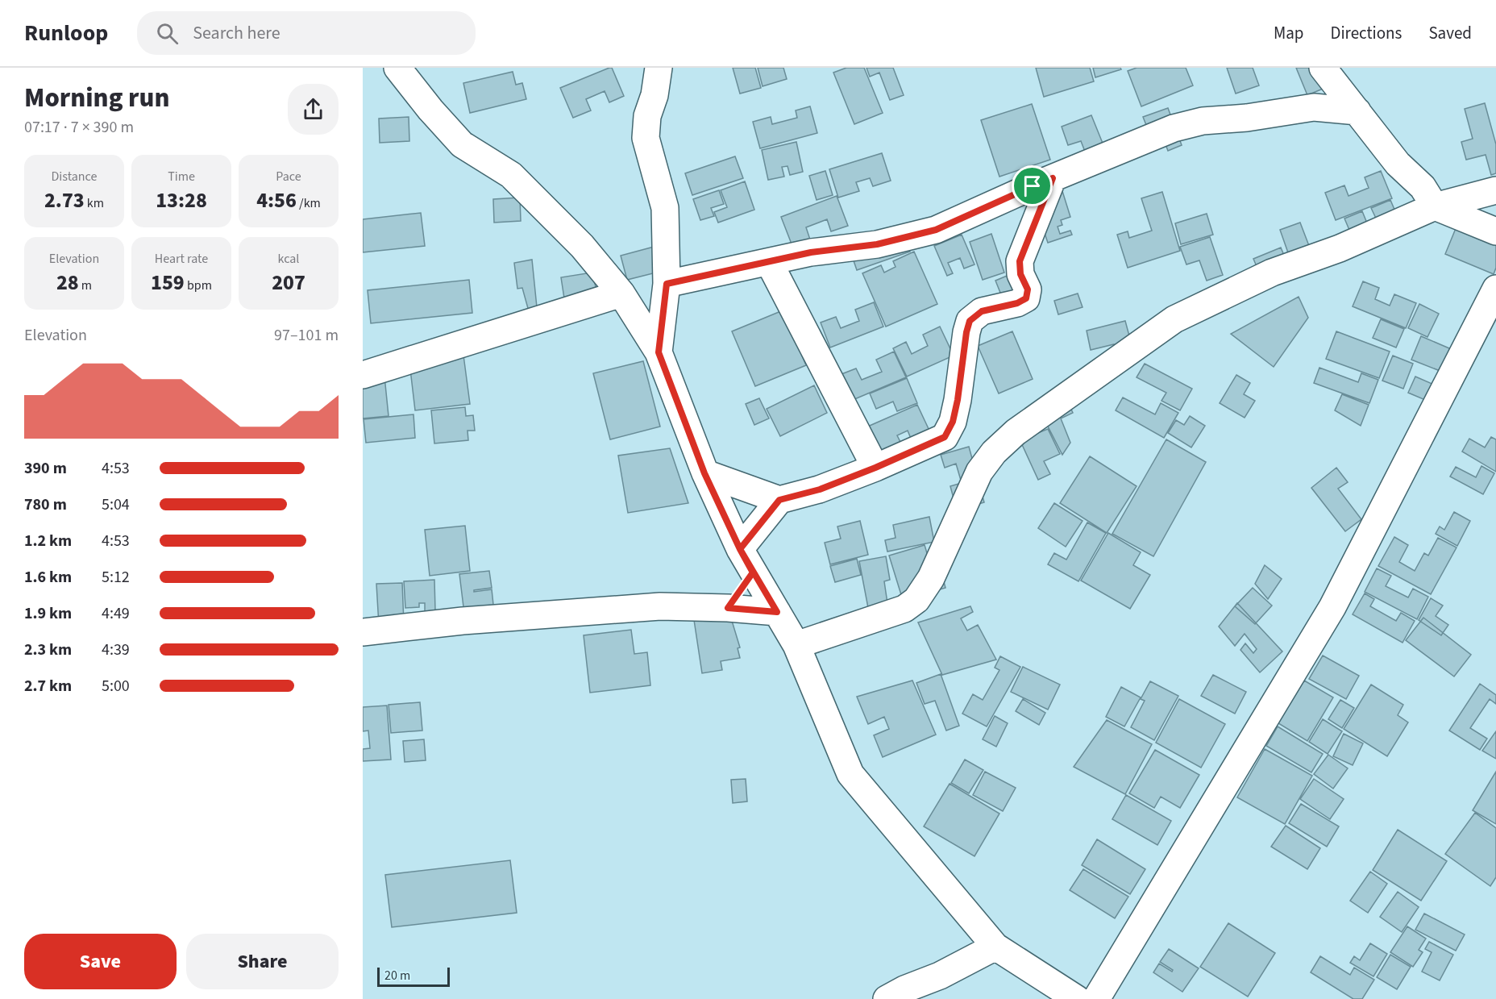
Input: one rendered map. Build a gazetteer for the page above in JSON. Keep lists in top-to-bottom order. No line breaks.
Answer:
{"scale_bar":"20 m","page":{"header":"Runloop","search":"Search here","nav":["Map","Directions","Saved"],"heading":["Morning run","07:17 · 7 × 390 m"],"stats":[["Distance","2.73 km"],["Time","13:28"],["Pace","4:56 /km"],["Elevation","28 m"],["Heart rate","159 bpm"],["kcal","207"]],"chart":["Elevation","97–101 m"],"list":[{"name":"390 m","note":"4:53"},{"name":"780 m","note":"5:04"},{"name":"1.2 km","note":"4:53"},{"name":"1.6 km","note":"5:12"},{"name":"1.9 km","note":"4:49"},{"name":"2.3 km","note":"4:39"},{"name":"2.7 km","note":"5:00"}],"buttons":["Save","Share"],"scale":"20 m"}}
